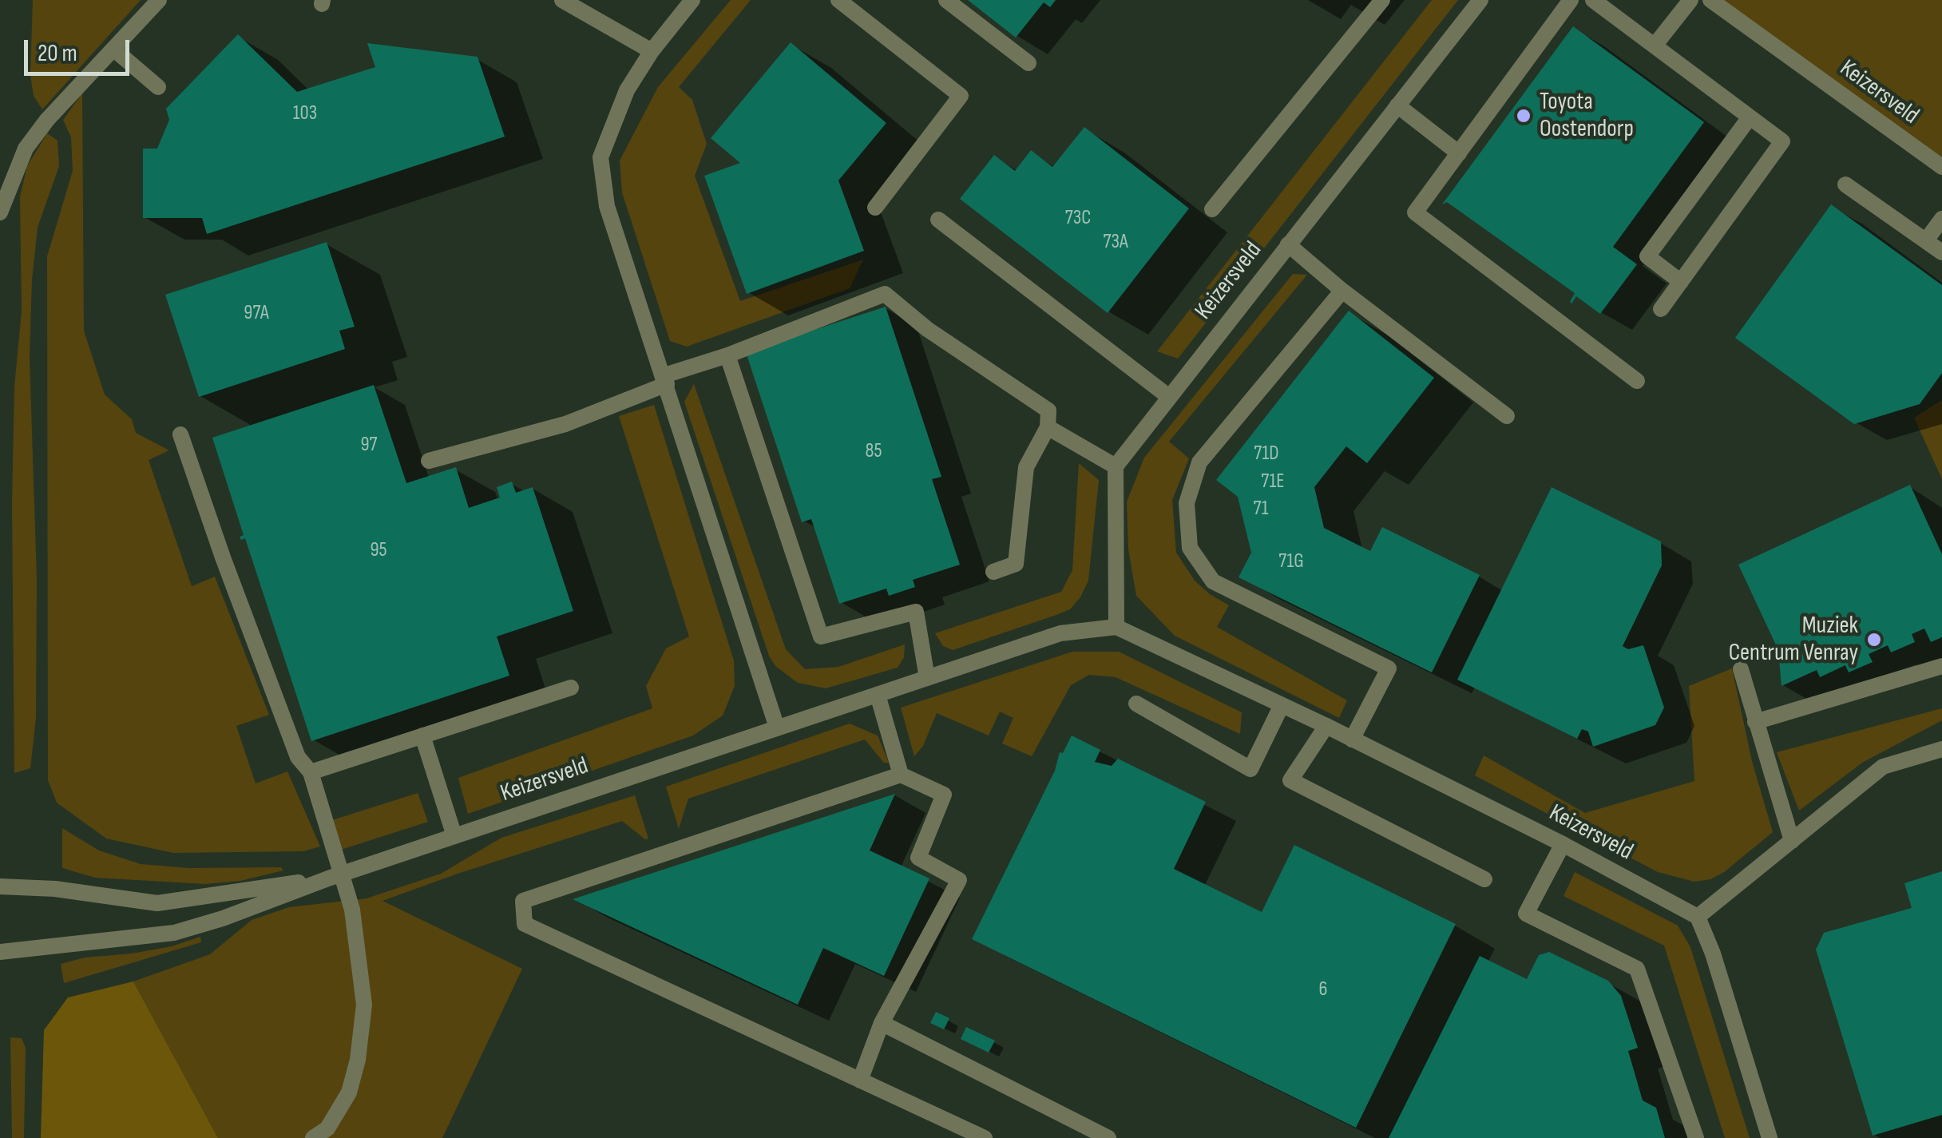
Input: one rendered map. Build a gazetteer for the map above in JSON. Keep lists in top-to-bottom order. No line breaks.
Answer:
{"streets":{"street":["Keizersveld"]},"places":["Toyota Oostendorp","Muziek Centrum Venray"],"house_numbers":["103","73C","73A","97A","97","85","71D","71E","71","95","71G","6"],"scale_bar":"20 m"}
